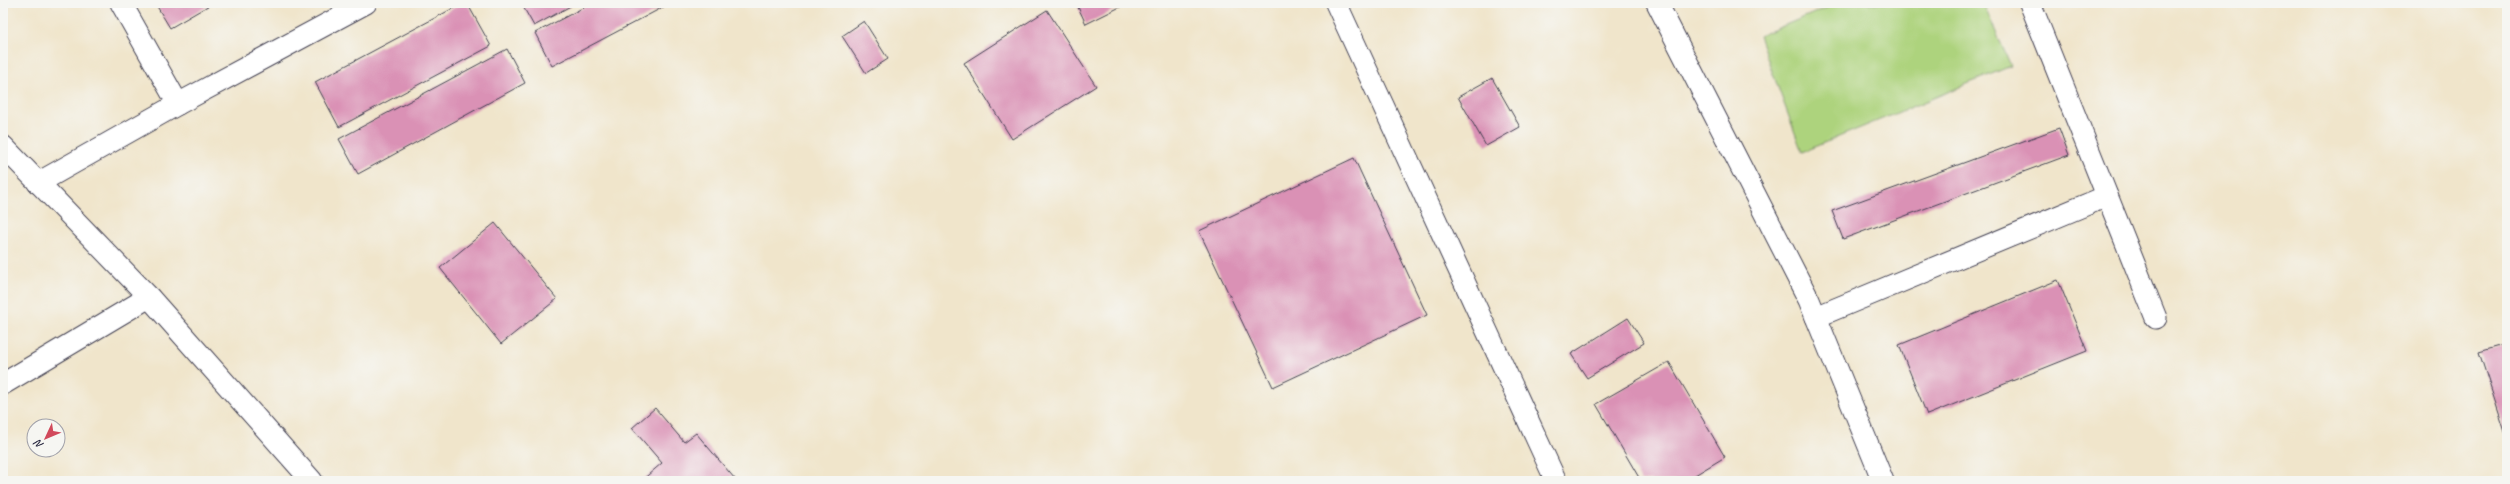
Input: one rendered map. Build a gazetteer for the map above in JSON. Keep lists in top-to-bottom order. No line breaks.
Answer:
{"north":"bottom left"}
